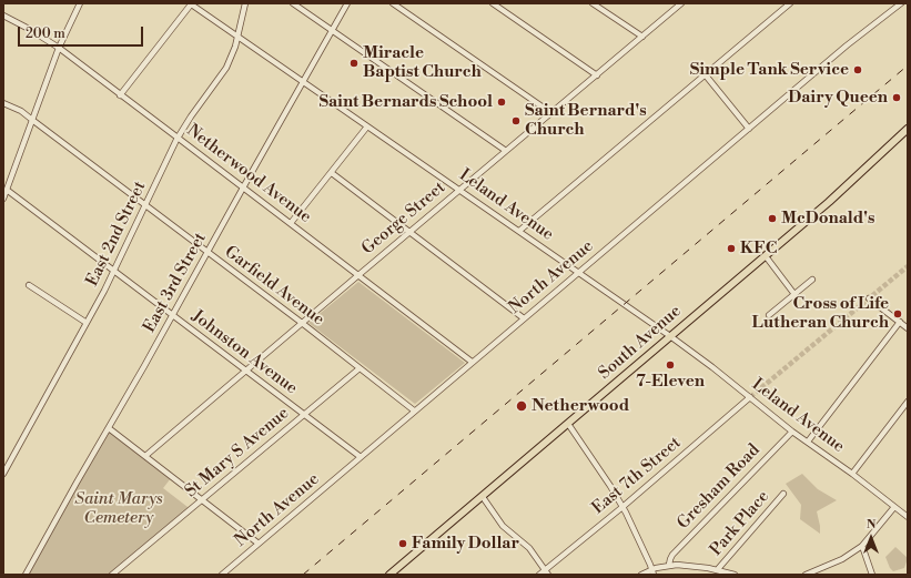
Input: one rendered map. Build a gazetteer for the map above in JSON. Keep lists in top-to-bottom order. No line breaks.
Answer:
{"streets":{"main road":["South Avenue"],"street":["Netherwood Avenue","Leland Avenue","George Street","East 2nd Street","North Avenue","East 3rd Street","Garfield Avenue","Johnston Avenue","St Mary S Avenue","East 7th Street","Gresham Road","Park Place"]},"crossings":[["Netherwood Avenue","George Street"],["Netherwood Avenue","East 2nd Street"],["Netherwood Avenue","North Avenue"],["Netherwood Avenue","East 3rd Street"],["Leland Avenue","George Street"],["Leland Avenue","East 2nd Street"],["Leland Avenue","North Avenue"],["Leland Avenue","East 3rd Street"],["Leland Avenue","South Avenue"],["Leland Avenue","East 7th Street"],["Leland Avenue","Gresham Road"],["George Street","Garfield Avenue"],["George Street","Johnston Avenue"],["East 2nd Street","Garfield Avenue"],["East 2nd Street","Johnston Avenue"],["North Avenue","Garfield Avenue"],["North Avenue","Johnston Avenue"],["East 3rd Street","Garfield Avenue"],["East 3rd Street","Johnston Avenue"],["Garfield Avenue","St Mary S Avenue"],["Johnston Avenue","St Mary S Avenue"]],"parks":["Saint Marys Cemetery"],"places":["Miracle Baptist Church","Simple Tank Service","Dairy Queen","Saint Bernards School","Saint Bernard's Church","McDonald's","KFC","Cross of Life Lutheran Church","7-Eleven","Netherwood","Family Dollar"],"scale_bar":"200 m","north":"top"}
